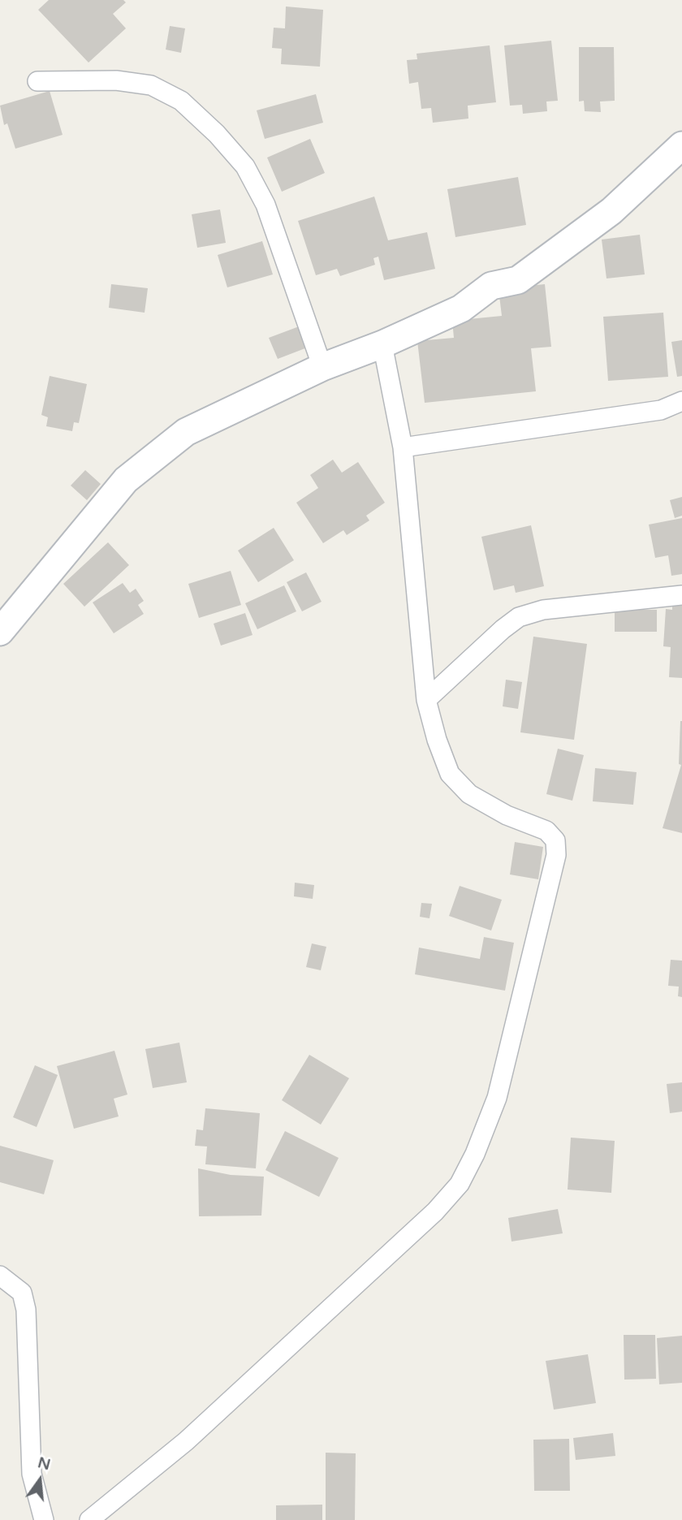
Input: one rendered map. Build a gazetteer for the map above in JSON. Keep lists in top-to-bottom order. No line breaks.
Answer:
{"north":"top"}
